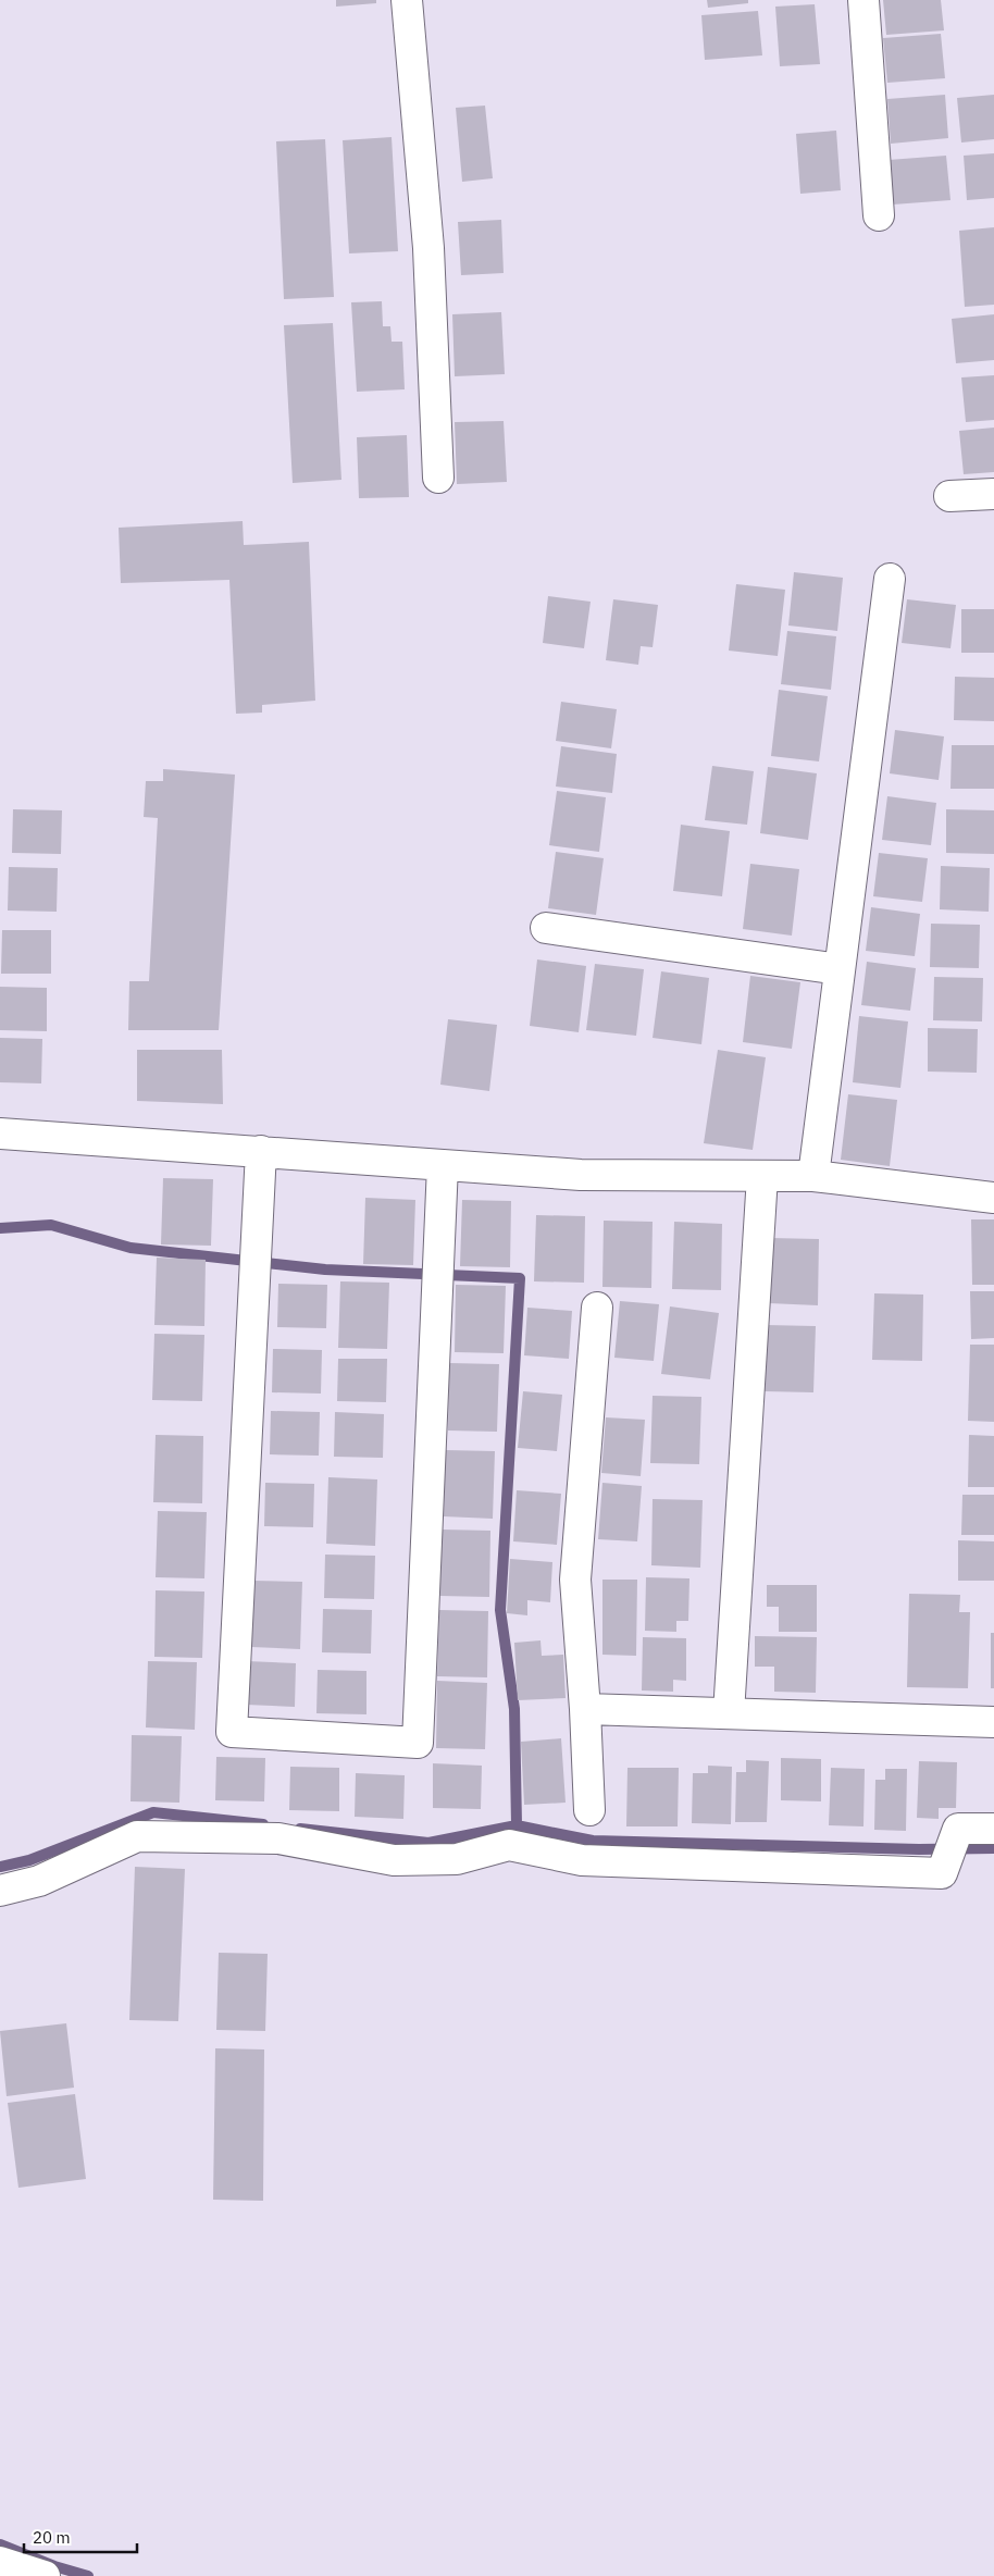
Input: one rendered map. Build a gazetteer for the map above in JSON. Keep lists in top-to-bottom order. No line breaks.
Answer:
{"scale_bar":"20 m"}
